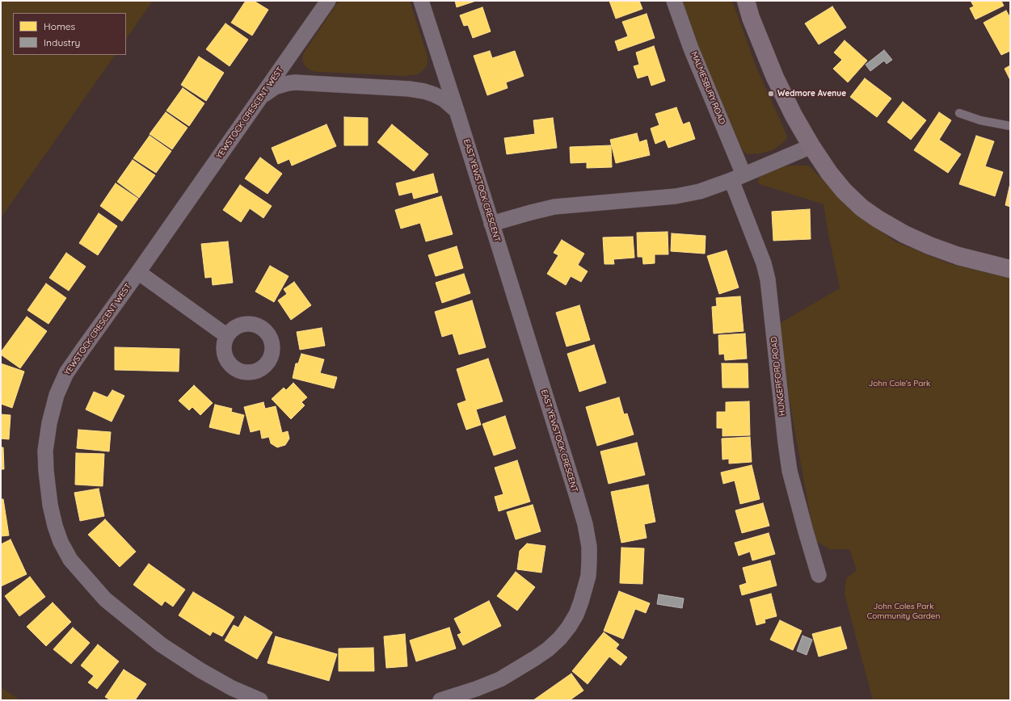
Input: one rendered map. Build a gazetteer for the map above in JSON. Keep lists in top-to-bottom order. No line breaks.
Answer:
{"streets":{"street":["MALMESBURY ROAD","YEWSTOCK CRESCENT WEST","EAST YEWSTOCK CRESCENT","HUNGERFORD ROAD"]},"crossings":[["MALMESBURY ROAD","HUNGERFORD ROAD"]],"parks":["John Cole's Park","John Coles Park Community Garden"],"places":["Wedmore Avenue"],"legend":["Homes","Industry"]}
